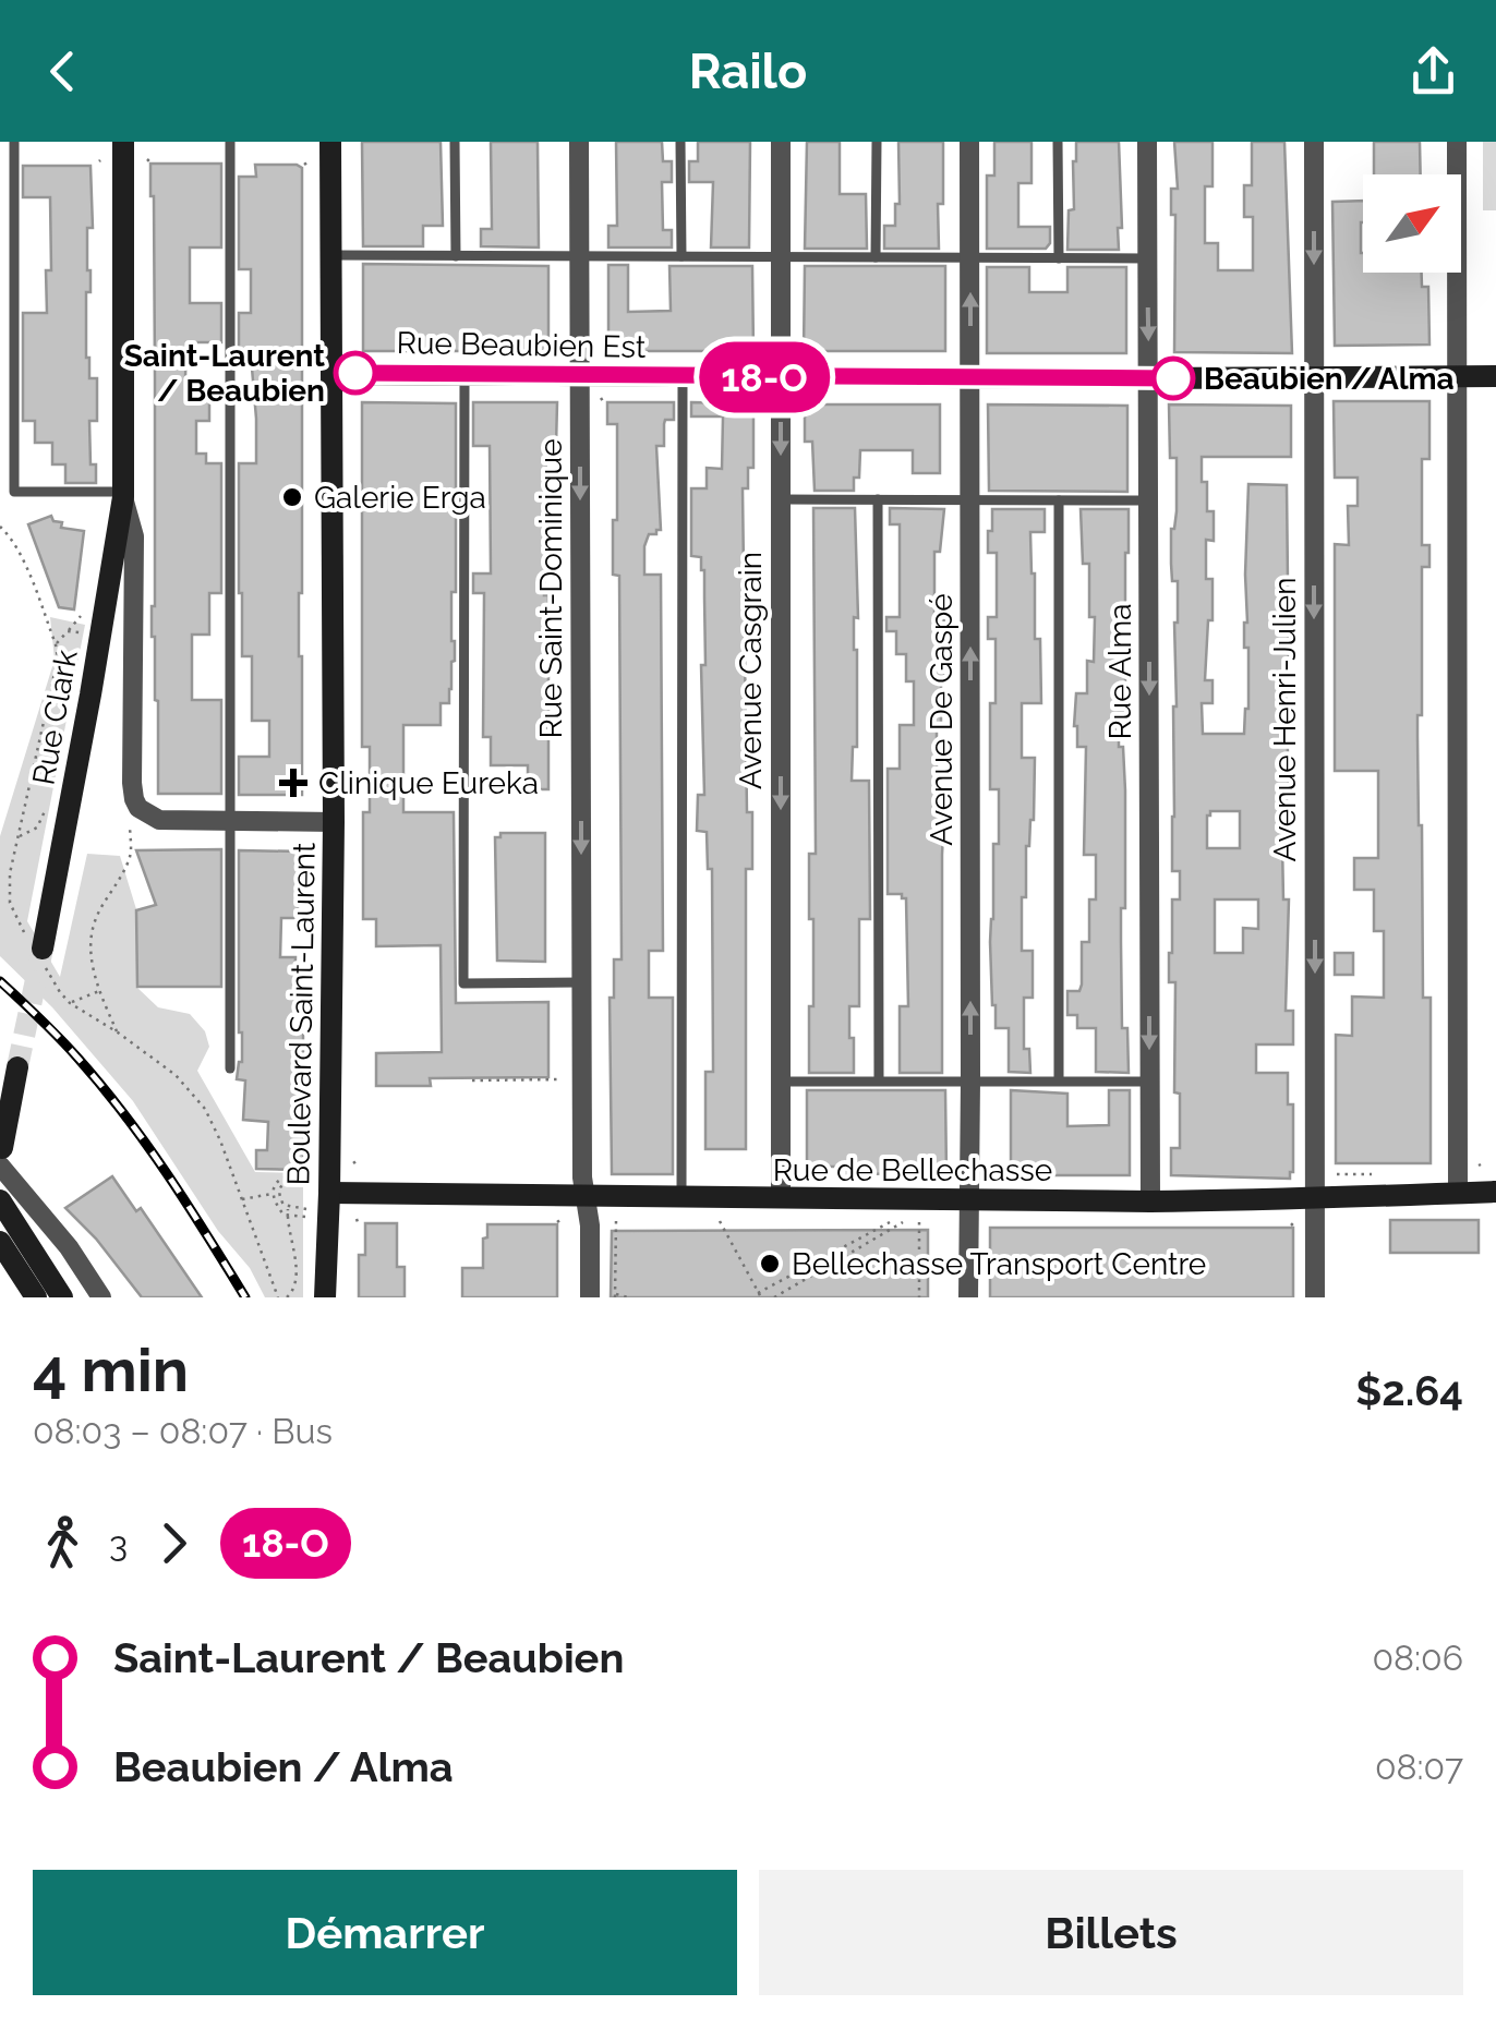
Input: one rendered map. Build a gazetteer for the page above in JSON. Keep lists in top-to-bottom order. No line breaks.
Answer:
{"streets":{"street":["Rue Beaubien Est","Rue Saint-Dominique","Avenue Casgrain","Rue Alma","Rue Clark","Avenue De Gaspé","Avenue Henri-Julien","Boulevard Saint-Laurent","Rue de Bellechasse"]},"crossings":[["Rue Beaubien Est","Rue Saint-Dominique"],["Rue Beaubien Est","Avenue Casgrain"],["Rue Beaubien Est","Rue Alma"],["Rue Beaubien Est","Avenue De Gaspé"],["Rue Beaubien Est","Avenue Henri-Julien"],["Rue Beaubien Est","Boulevard Saint-Laurent"],["Rue Saint-Dominique","Rue de Bellechasse"],["Avenue Casgrain","Rue de Bellechasse"],["Rue Alma","Rue de Bellechasse"],["Avenue De Gaspé","Rue de Bellechasse"],["Avenue Henri-Julien","Rue de Bellechasse"],["Boulevard Saint-Laurent","Rue de Bellechasse"]],"one_way":["Rue Saint-Dominique","Avenue Casgrain","Rue Alma","Avenue De Gaspé"],"places":{"other":["Saint-Laurent / Beaubien","Beaubien / Alma","Galerie Erga","Bellechasse Transport Centre"],"health":["Clinique Eureka"]},"lines":["bus line 18-O"],"north":"top right","page":{"header":"Railo","on_map":"18-O","heading":["4 min","08:03 – 08:07 · Bus","$2.64"],"legs":["3","18-O"],"list":[{"name":"Saint-Laurent / Beaubien","value":"08:06"},{"name":"Beaubien / Alma","value":"08:07"}],"buttons":["Démarrer","Billets"]}}
